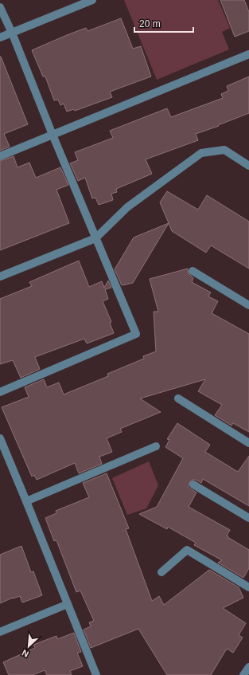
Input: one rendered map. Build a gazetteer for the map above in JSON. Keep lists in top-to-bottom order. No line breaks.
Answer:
{"scale_bar":"20 m","north":"bottom left"}
